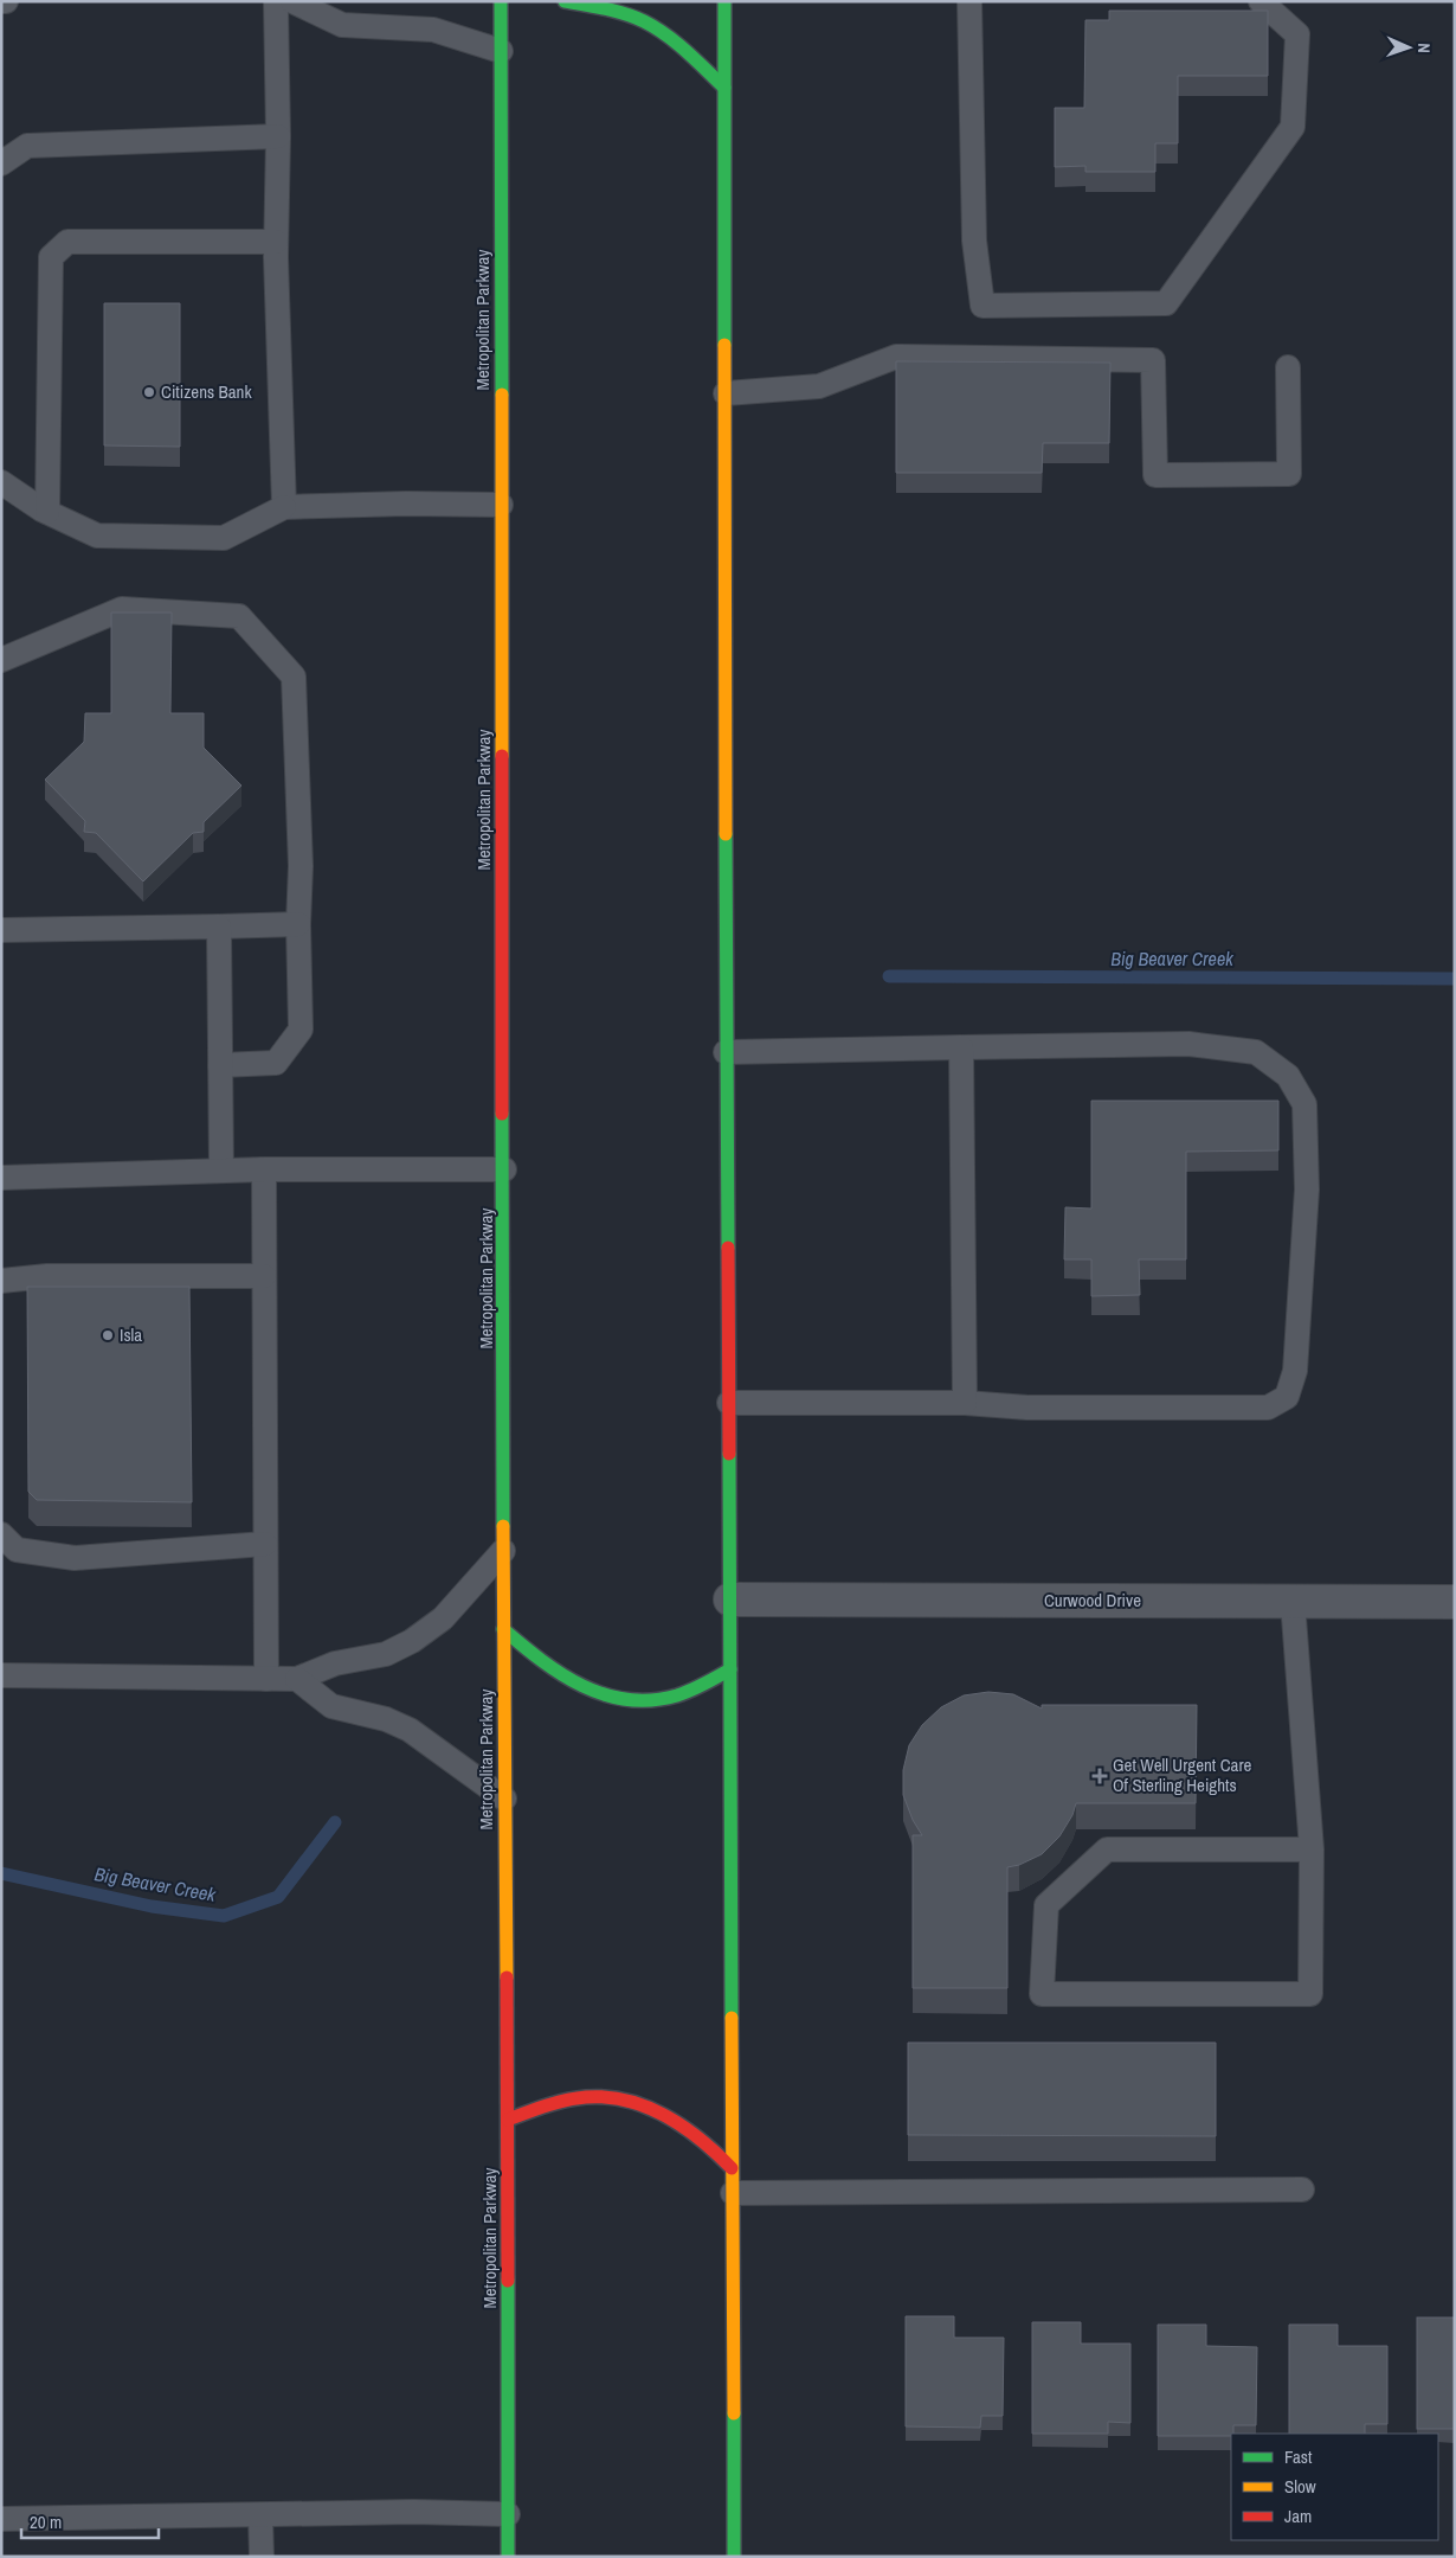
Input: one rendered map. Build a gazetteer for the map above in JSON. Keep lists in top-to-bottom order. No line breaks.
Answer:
{"streets":{"main road":["Metropolitan Parkway"],"street":["Curwood Drive"]},"water":["Big Beaver Creek"],"places":{"other":["Citizens Bank","Isla"],"health":["Get Well Urgent Care Of Sterling Heights"]},"legend":["Fast","Slow","Jam"],"scale_bar":"20 m","north":"right"}
